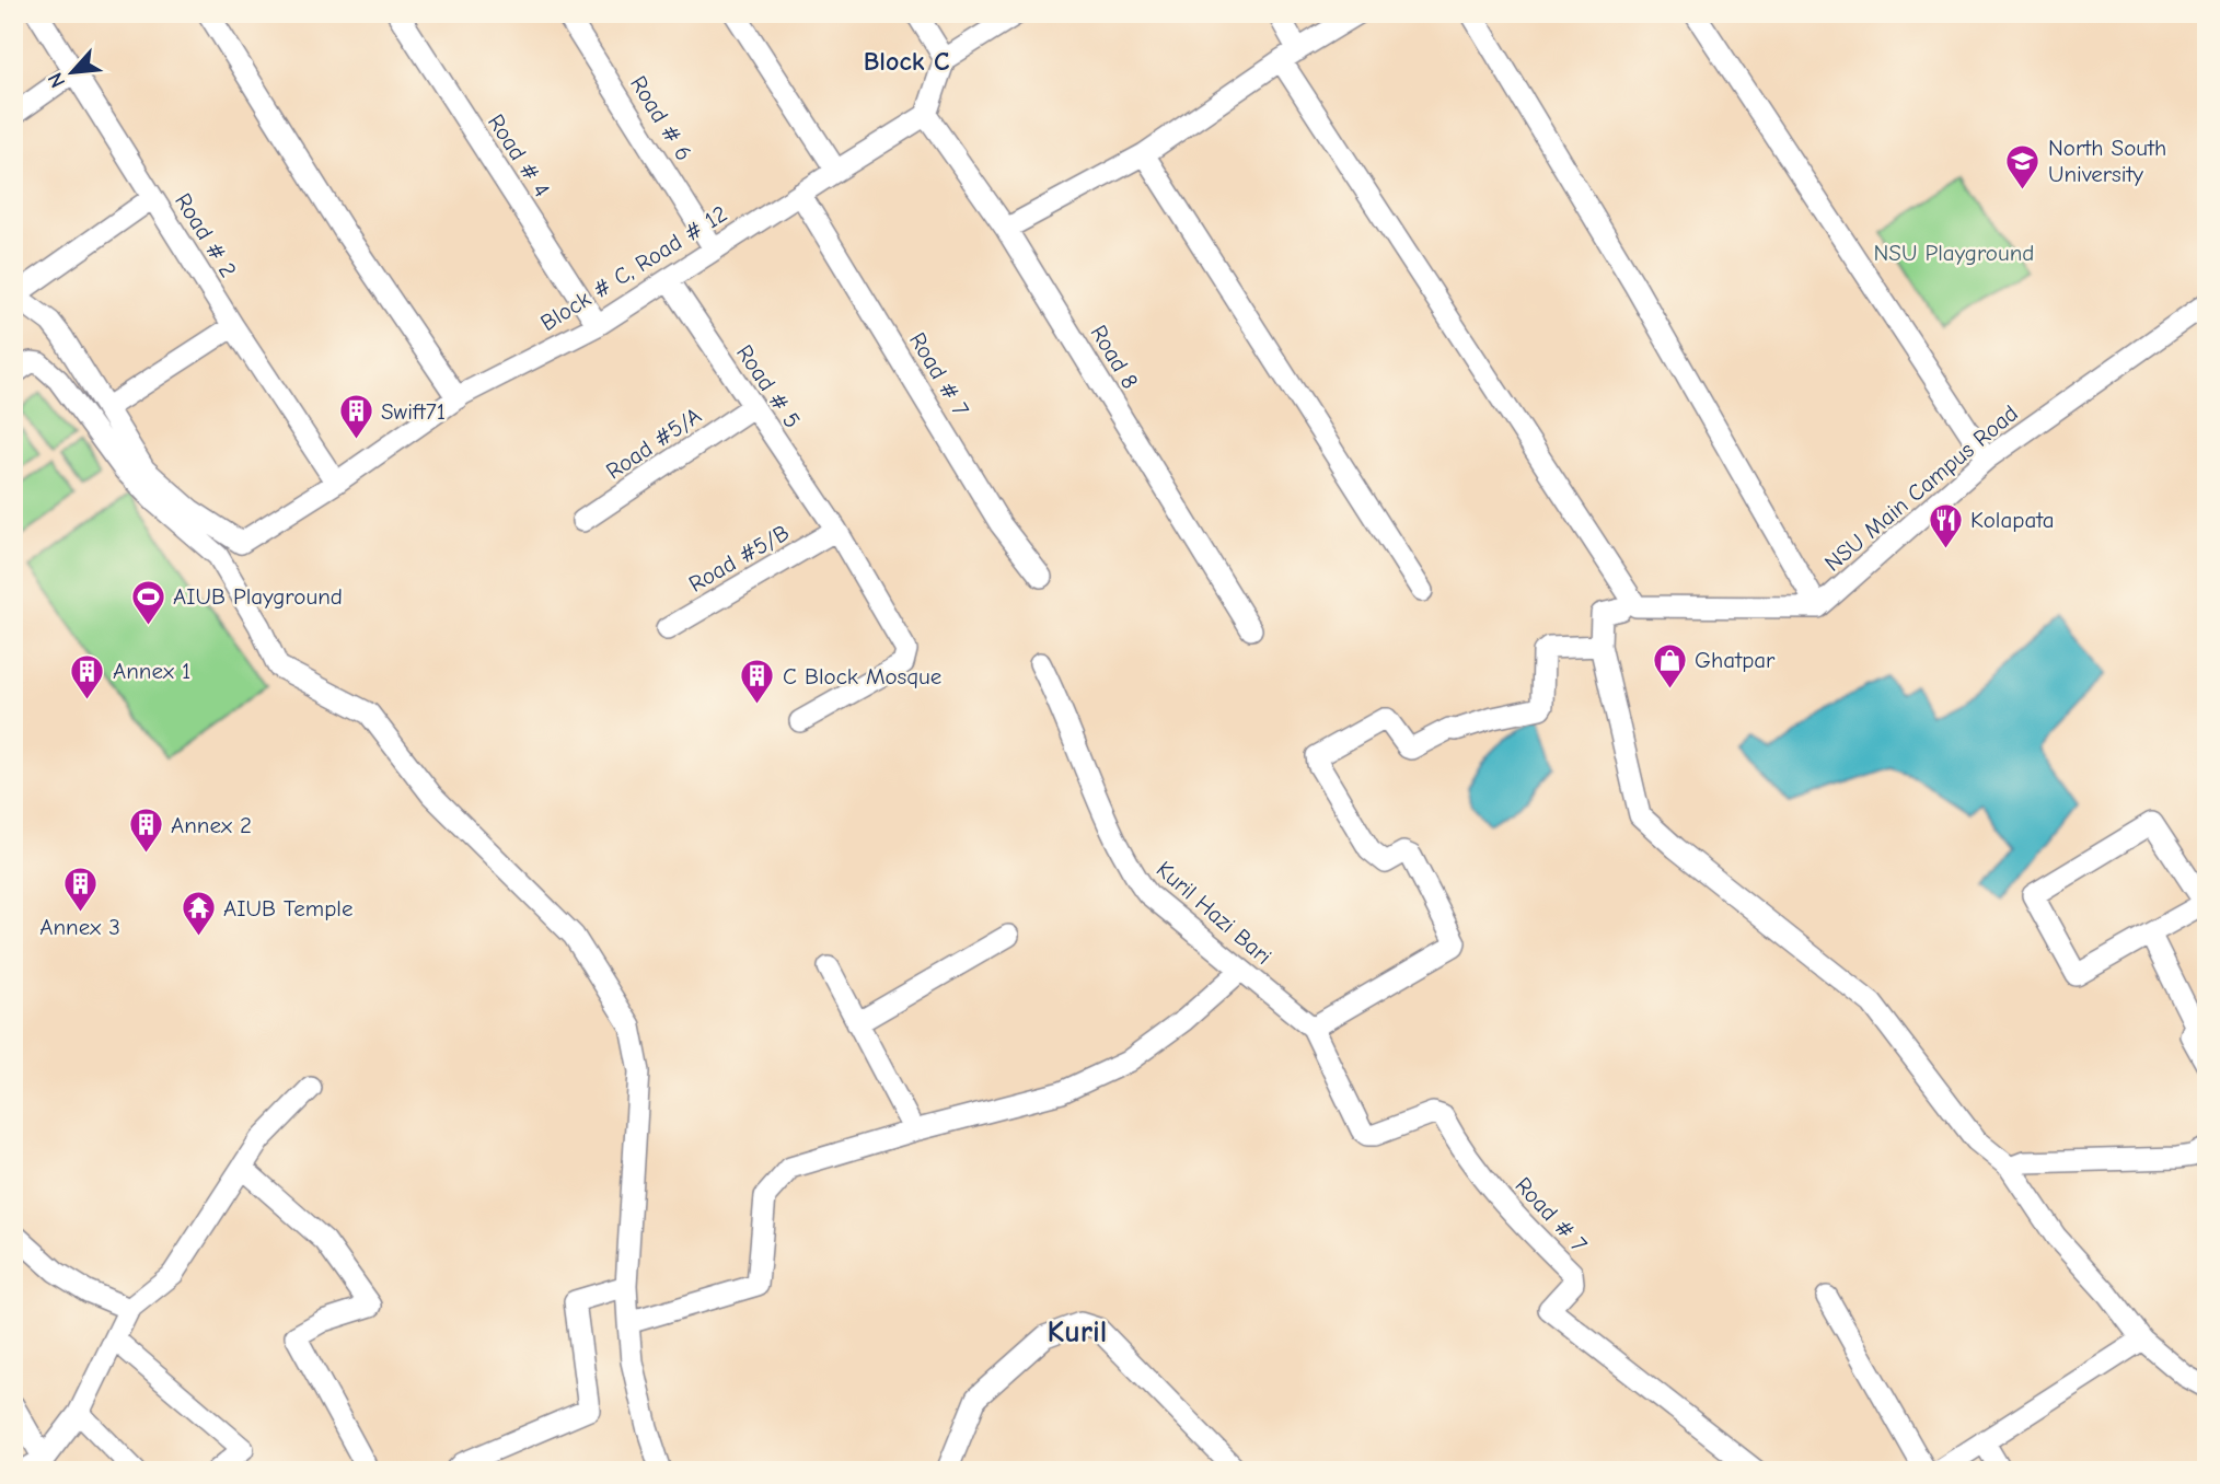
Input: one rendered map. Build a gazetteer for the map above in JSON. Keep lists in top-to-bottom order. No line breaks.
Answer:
{"streets":{"street":["Road # 6","Road # 4","Road # 2","Block # C, Road # 12","Road 8","Road # 7","Road # 5","Road #5/A","NSU Main Campus Road","Road #5/B","Kuril Hazi Bari"]},"crossings":[["Road # 6","Block # C, Road # 12"],["Road # 4","Block # C, Road # 12"],["Road # 2","Block # C, Road # 12"],["Block # C, Road # 12","Road 8"],["Block # C, Road # 12","Road # 7"],["Block # C, Road # 12","Road # 5"],["Road # 7","Kuril Hazi Bari"],["Road # 5","Road #5/A"],["Road # 5","Road #5/B"]],"districts":["Block C","Kuril"],"parks":["NSU Playground"],"places":{"school or university":["North South University"],"building":["Swift71","Annex 1","C Block Mosque","Annex 2","Annex 3"],"restaurant":["Kolapata"],"sports":["AIUB Playground"],"shop":["Ghatpar"],"temple":["AIUB Temple"]},"north":"bottom left"}
